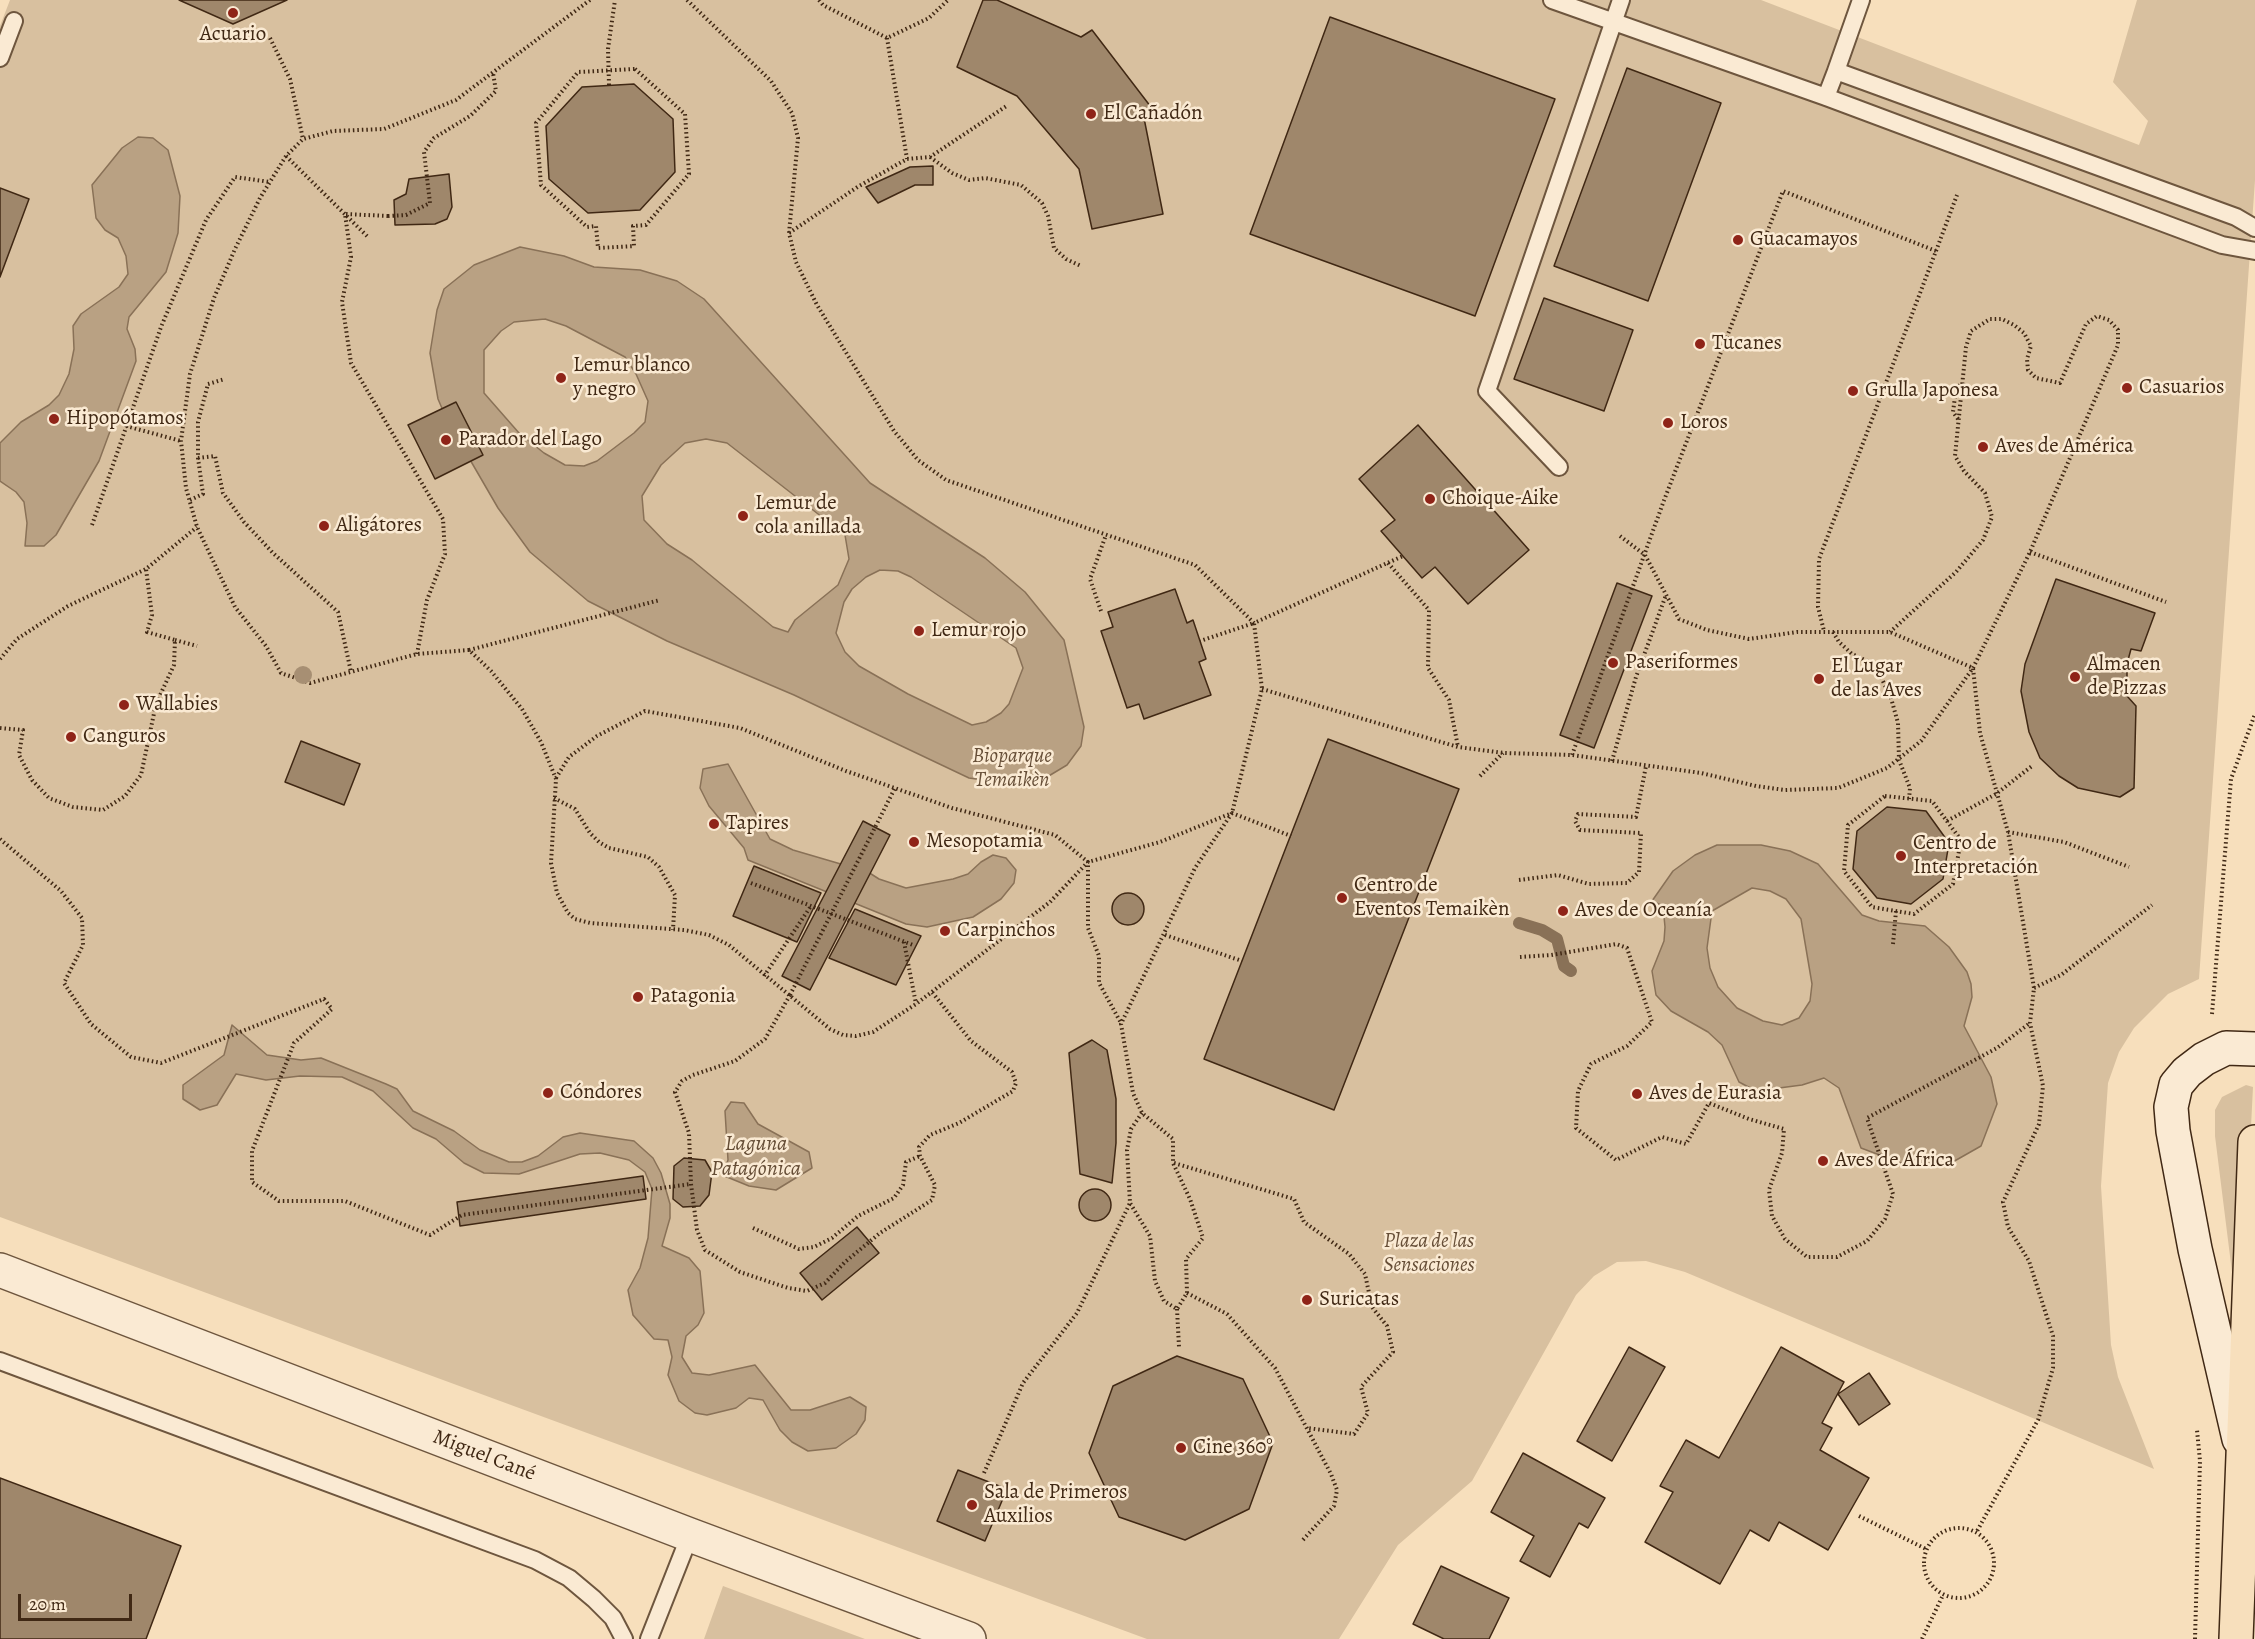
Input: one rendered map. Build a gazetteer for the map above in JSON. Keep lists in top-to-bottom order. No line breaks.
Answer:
{"streets":{"street":["Miguel Cané"]},"water":["Laguna Patagónica"],"parks":["Bioparque Temaikèn","Plaza de las Sensaciones"],"places":["Acuario","El Cañadón","Guacamayos","Tucanes","Lemur blanco y negro","Casuarios","Grulla Japonesa","Hipopótamos","Loros","Parador del Lago","Aves de América","Choique-Aike","Lemur de cola anillada","Aligátores","Lemur rojo","Paseriformes","Almacen de Pizzas","El Lugar de las Aves","Wallabies","Canguros","Tapires","Mesopotamia","Centro de Interpretación","Centro de Eventos Temaikèn","Aves de Oceanía","Carpinchos","Patagonia","Cóndores","Aves de Eurasia","Aves de África","Suricatas","Cine 360°","Sala de Primeros Auxilios"],"scale_bar":"20 m"}
